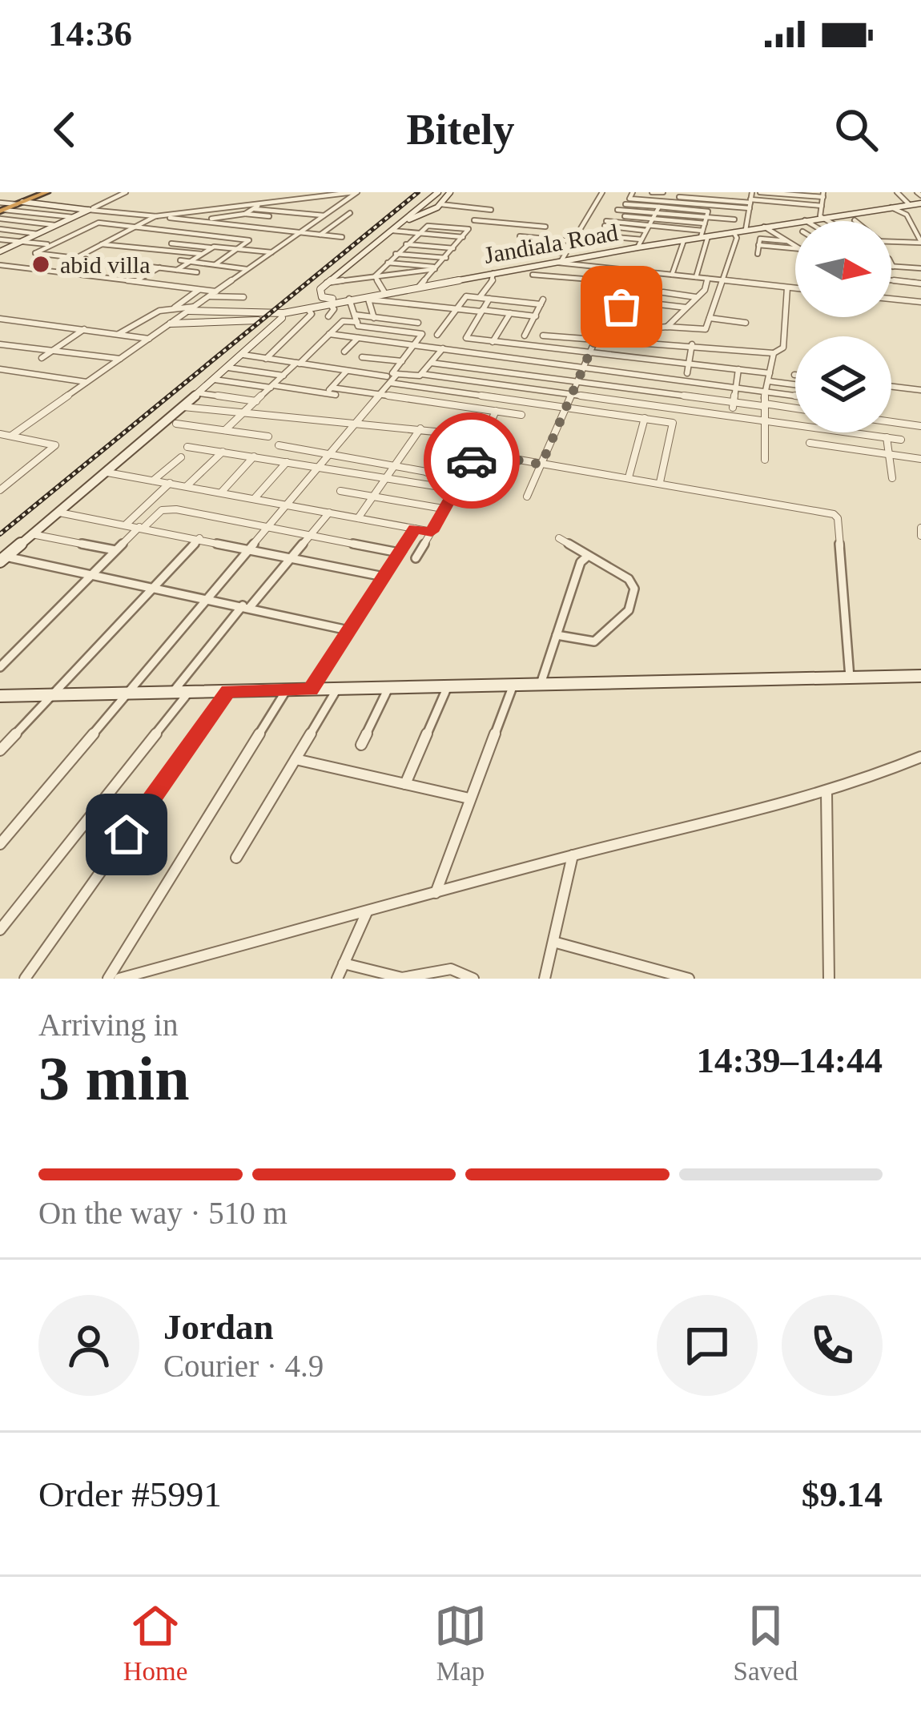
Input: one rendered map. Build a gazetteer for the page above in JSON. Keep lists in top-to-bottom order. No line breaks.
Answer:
{"streets":{"street":["Jandiala Road"]},"places":["abid villa"],"north":"right","page":{"status":"14:36","header":"Bitely","heading":["3 min","Arriving in","14:39–14:44"],"panel":["Jordan","Courier · 4.9","Order #5991","$9.14"],"bar":"On the way · 510 m","tabs":["Home","Map","Saved"]}}
